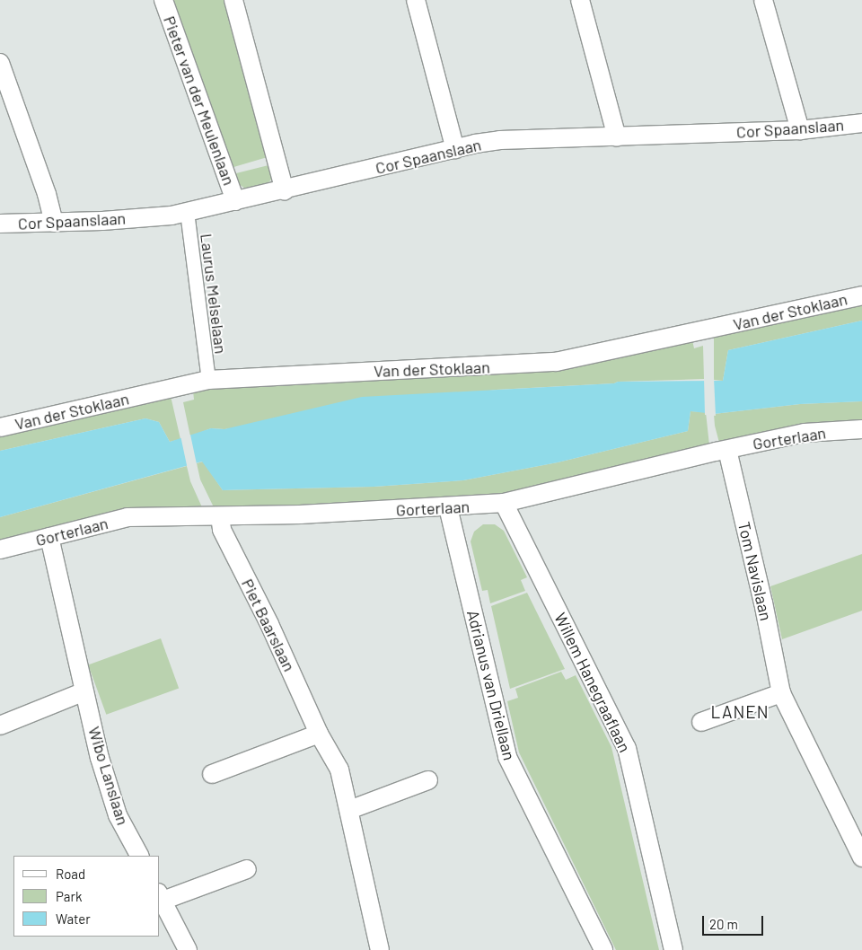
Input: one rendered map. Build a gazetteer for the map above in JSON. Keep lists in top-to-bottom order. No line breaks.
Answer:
{"streets":{"street":["Pieter van der Meulenlaan","Cor Spaanslaan","Laurus Melselaan","Van der Stoklaan","Gorterlaan","Tom Navislaan","Piet Baarslaan","Willem Hanegraaflaan","Adrianus van Driellaan","Wibo Lanslaan"]},"crossings":[["Pieter van der Meulenlaan","Cor Spaanslaan"],["Cor Spaanslaan","Laurus Melselaan"],["Laurus Melselaan","Van der Stoklaan"],["Gorterlaan","Tom Navislaan"],["Gorterlaan","Piet Baarslaan"],["Gorterlaan","Willem Hanegraaflaan"],["Gorterlaan","Adrianus van Driellaan"],["Gorterlaan","Wibo Lanslaan"]],"districts":["LANEN"],"legend":["Road","Park","Water"],"scale_bar":"20 m"}
